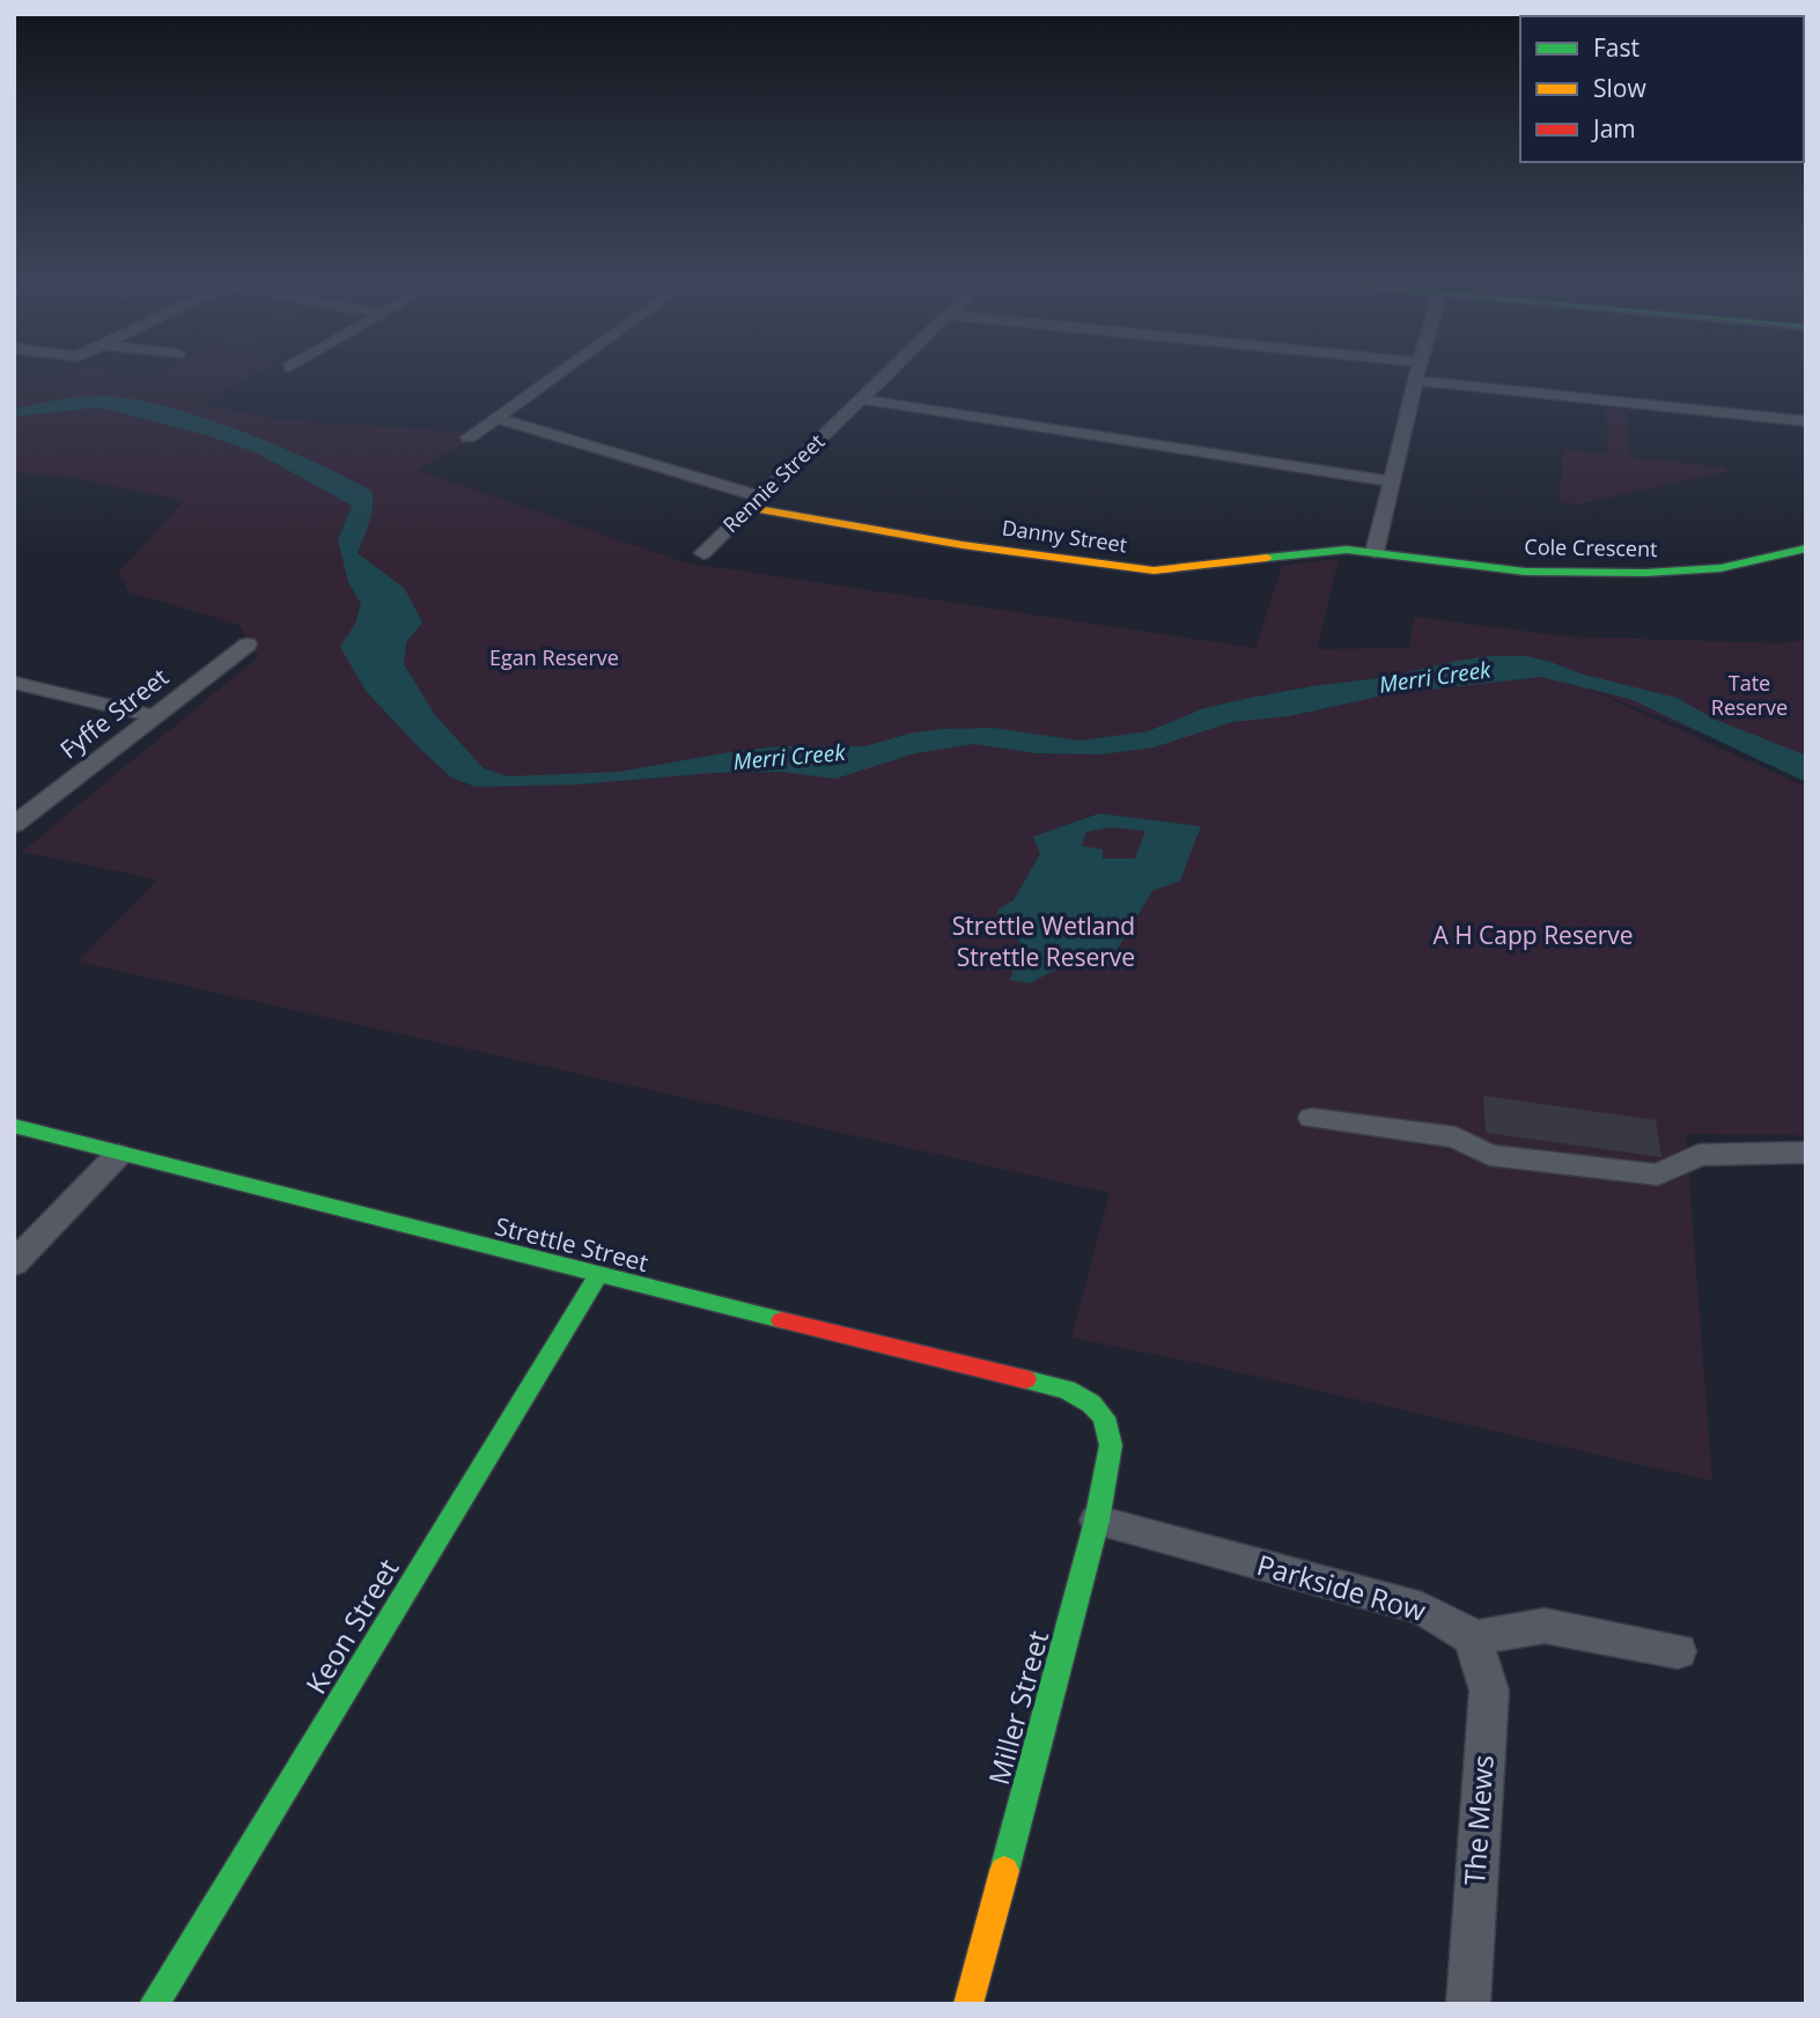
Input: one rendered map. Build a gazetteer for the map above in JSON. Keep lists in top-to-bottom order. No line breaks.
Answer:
{"streets":{"street":["Rennie Street","Danny Street","Cole Crescent","Fyffe Street","Strettle Street","Parkside Row","Keon Street","Miller Street","The Mews"]},"crossings":[["Rennie Street","Danny Street"],["Danny Street","Cole Crescent"],["Strettle Street","Keon Street"],["Strettle Street","Miller Street"],["Parkside Row","Miller Street"],["Parkside Row","The Mews"]],"water":["Merri Creek"],"parks":["Egan Reserve","Tate Reserve","Strettle Wetland","A H Capp Reserve","Strettle Reserve"],"legend":["Fast","Slow","Jam"]}
